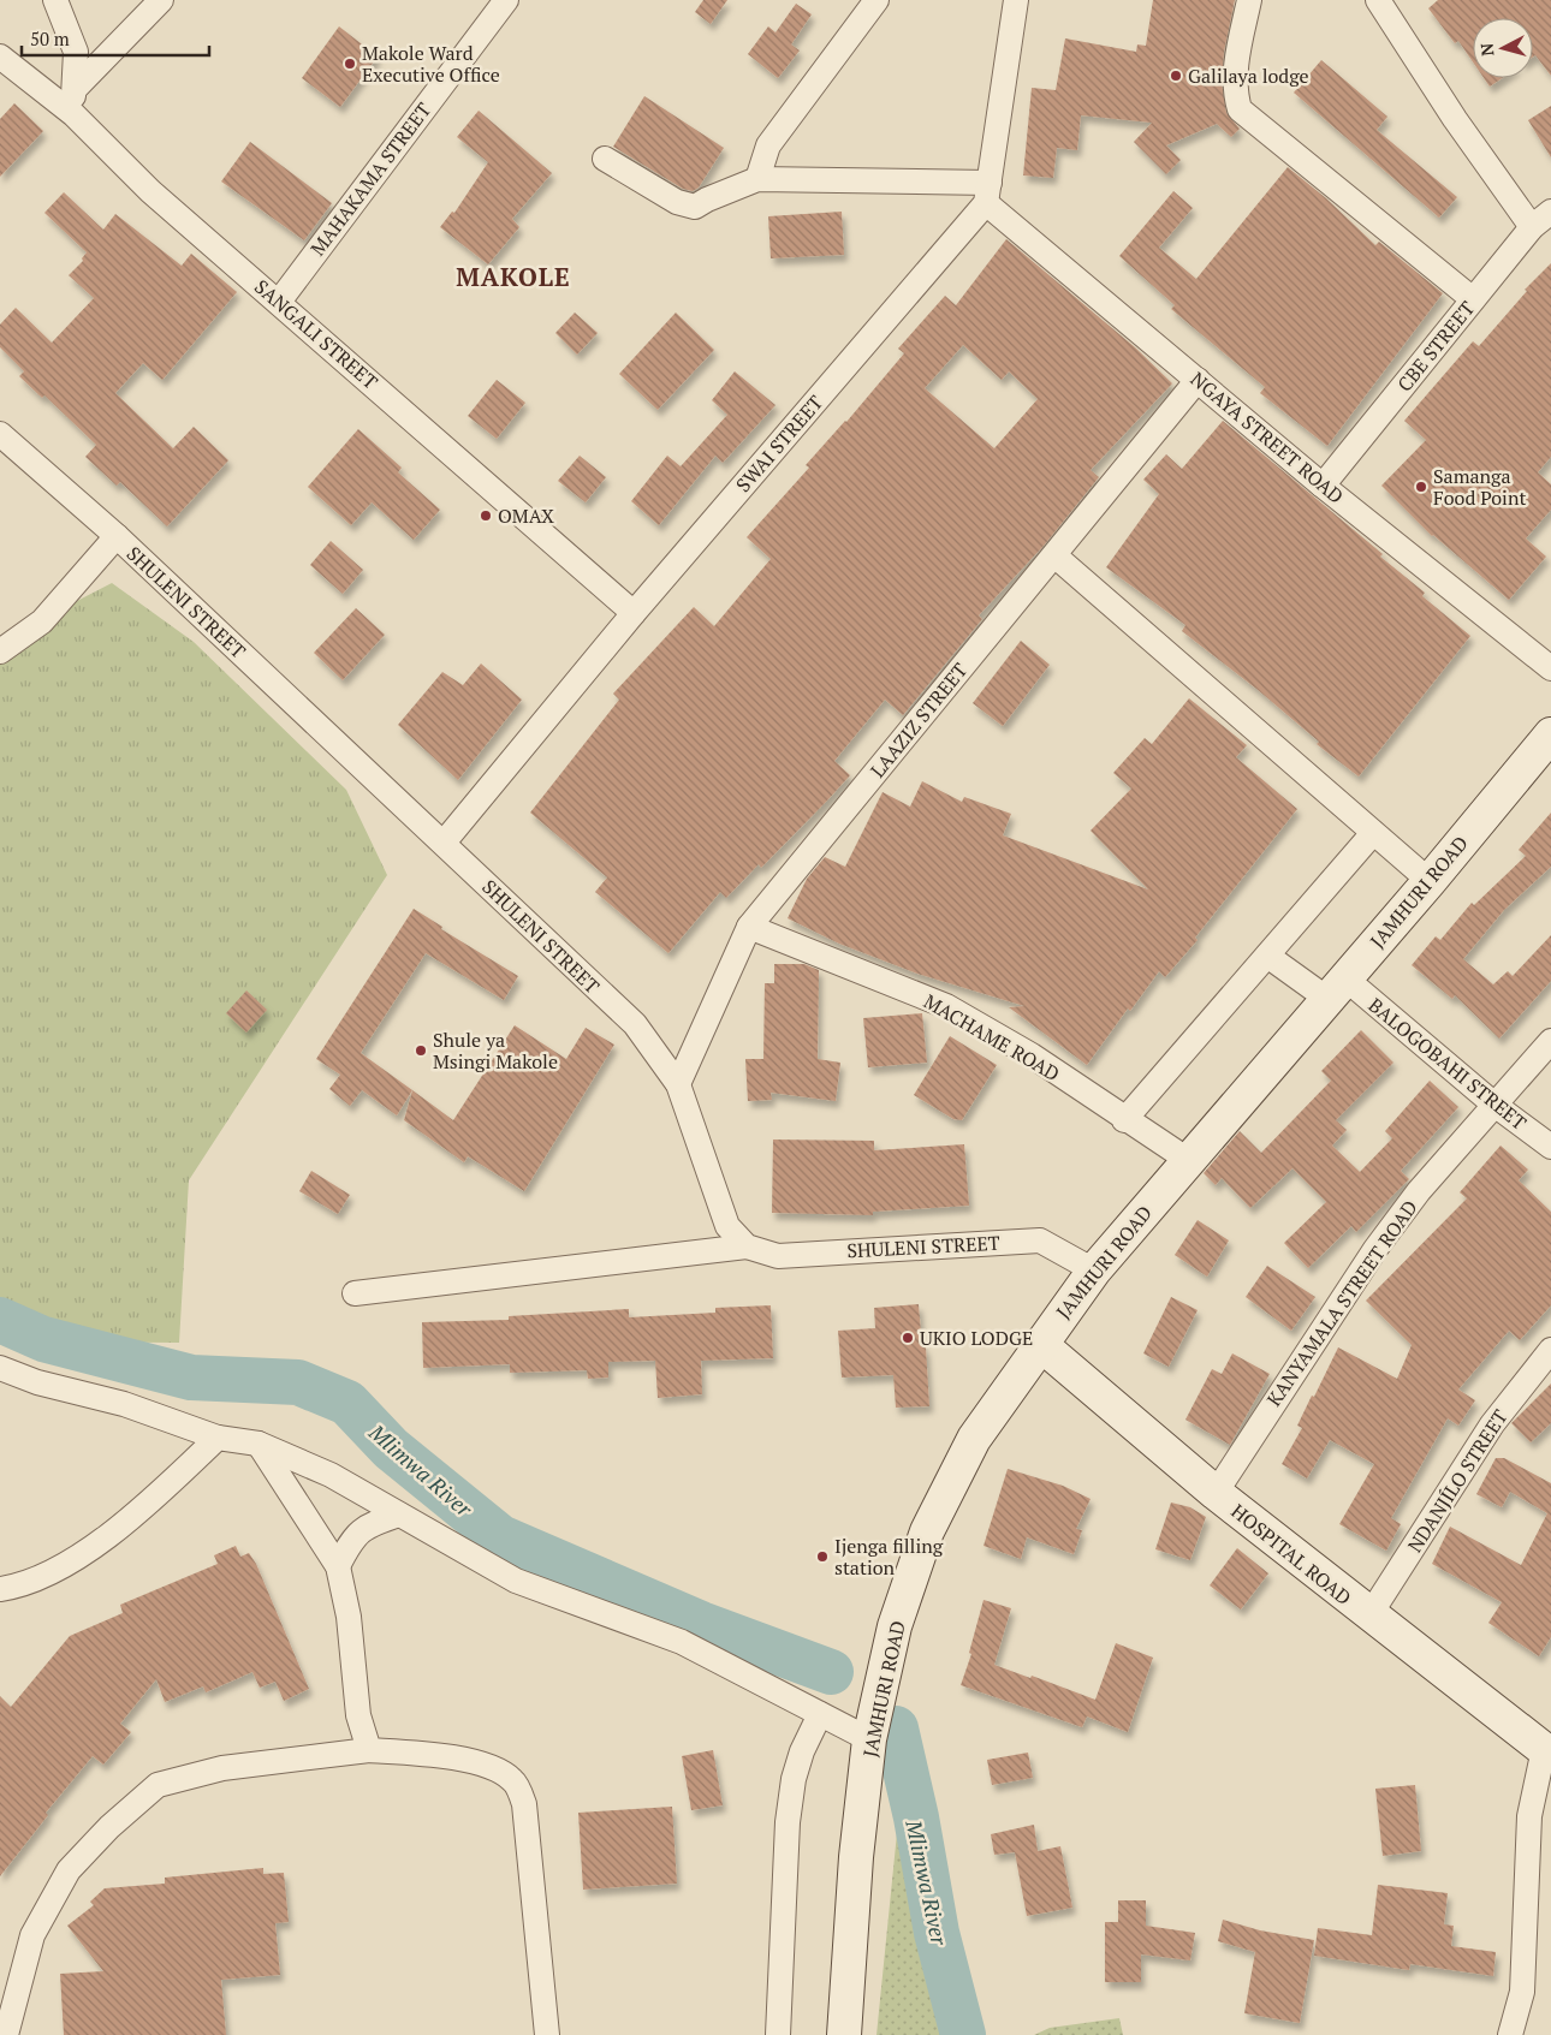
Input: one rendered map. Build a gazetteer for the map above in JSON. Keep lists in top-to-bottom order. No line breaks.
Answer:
{"streets":{"main road":["JAMHURI ROAD","HOSPITAL ROAD"],"street":["MAHAKAMA STREET","SANGALI STREET","CBE STREET","NGAYA STREET ROAD","SWAI STREET","SHULENI STREET","LAAZIZ STREET","MACHAME ROAD","BALOGOBAHI STREET","KANYAMALA STREET ROAD","NDANJÍLO STREET"]},"crossings":[["MAHAKAMA STREET","SANGALI STREET"],["SANGALI STREET","SWAI STREET"],["CBE STREET","NGAYA STREET ROAD"],["NGAYA STREET ROAD","SWAI STREET"],["NGAYA STREET ROAD","LAAZIZ STREET"],["SWAI STREET","SHULENI STREET"],["SHULENI STREET","LAAZIZ STREET"],["SHULENI STREET","JAMHURI ROAD"],["LAAZIZ STREET","MACHAME ROAD"],["JAMHURI ROAD","MACHAME ROAD"],["JAMHURI ROAD","BALOGOBAHI STREET"],["JAMHURI ROAD","HOSPITAL ROAD"],["BALOGOBAHI STREET","KANYAMALA STREET ROAD"],["KANYAMALA STREET ROAD","HOSPITAL ROAD"],["NDANJÍLO STREET","HOSPITAL ROAD"]],"districts":["MAKOLE"],"water":["Mlimwa River"],"places":["Makole Ward Executive Office","Galilaya lodge","Samanga Food Point","OMAX","Shule ya Msingi Makole","UKIO LODGE","Ijenga filling station"],"scale_bar":"50 m","north":"left"}
